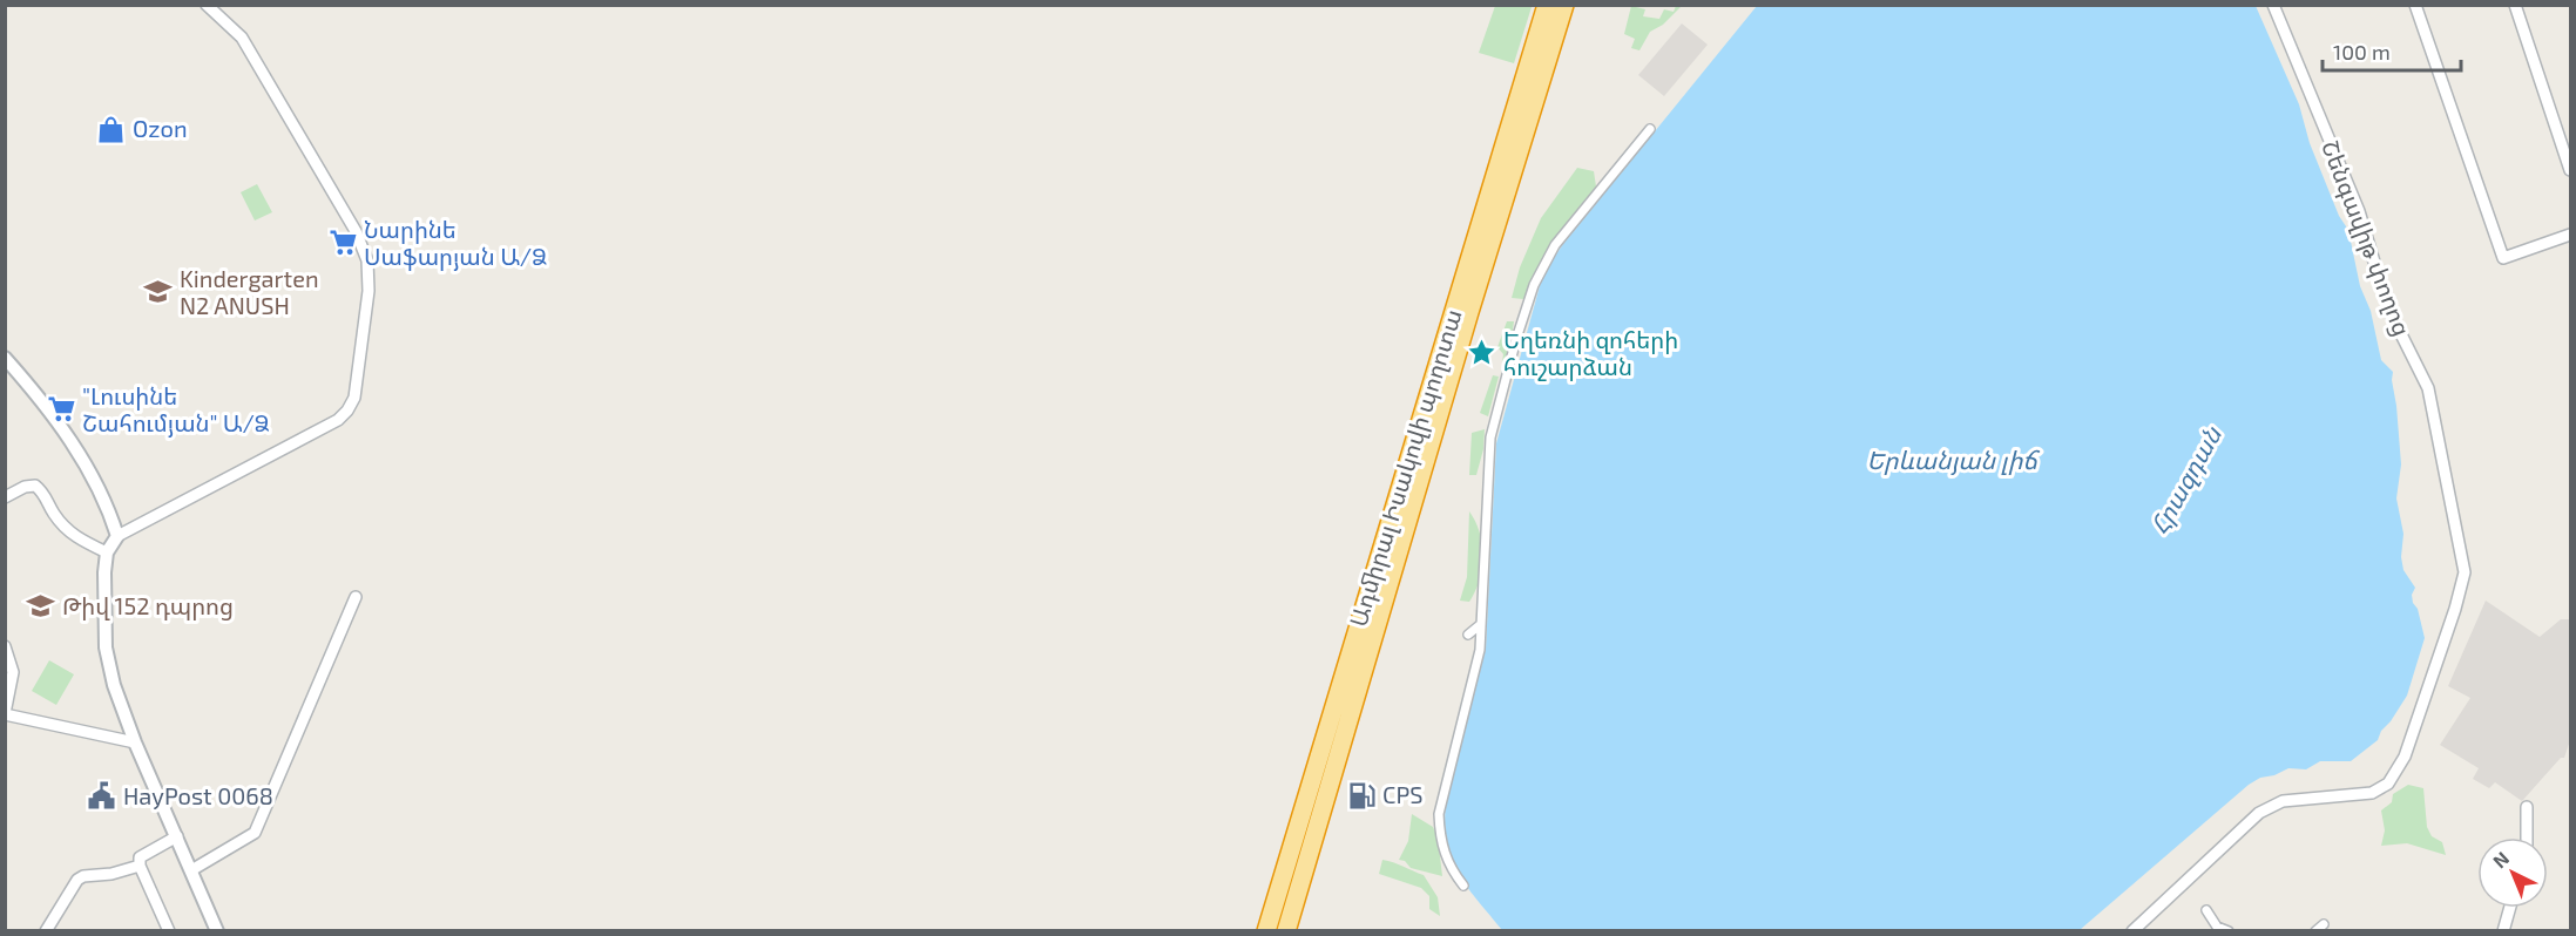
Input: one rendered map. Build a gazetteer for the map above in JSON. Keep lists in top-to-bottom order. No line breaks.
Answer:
{"streets":{"highway":["Ադմիրալ Իսակովի պողոտա"],"street":["Շենգավիթ փողոց"]},"water":["Երևանյան լիճ","Հրազդան"],"places":{"shop":["Ozon"],"supermarket":["Նարինե Սաֆարյան Ա/Ձ","\"Լուսինե Շահումյան\" Ա/Ձ"],"school or university":["Kindergarten N2 ANUSH","Թիվ 152 դպրոց"],"place":["Եղեռնի զոհերի հուշարձան"],"fuel station":["CPS"],"public building":["HayPost 0068"]},"scale_bar":"100 m","north":"top left"}
